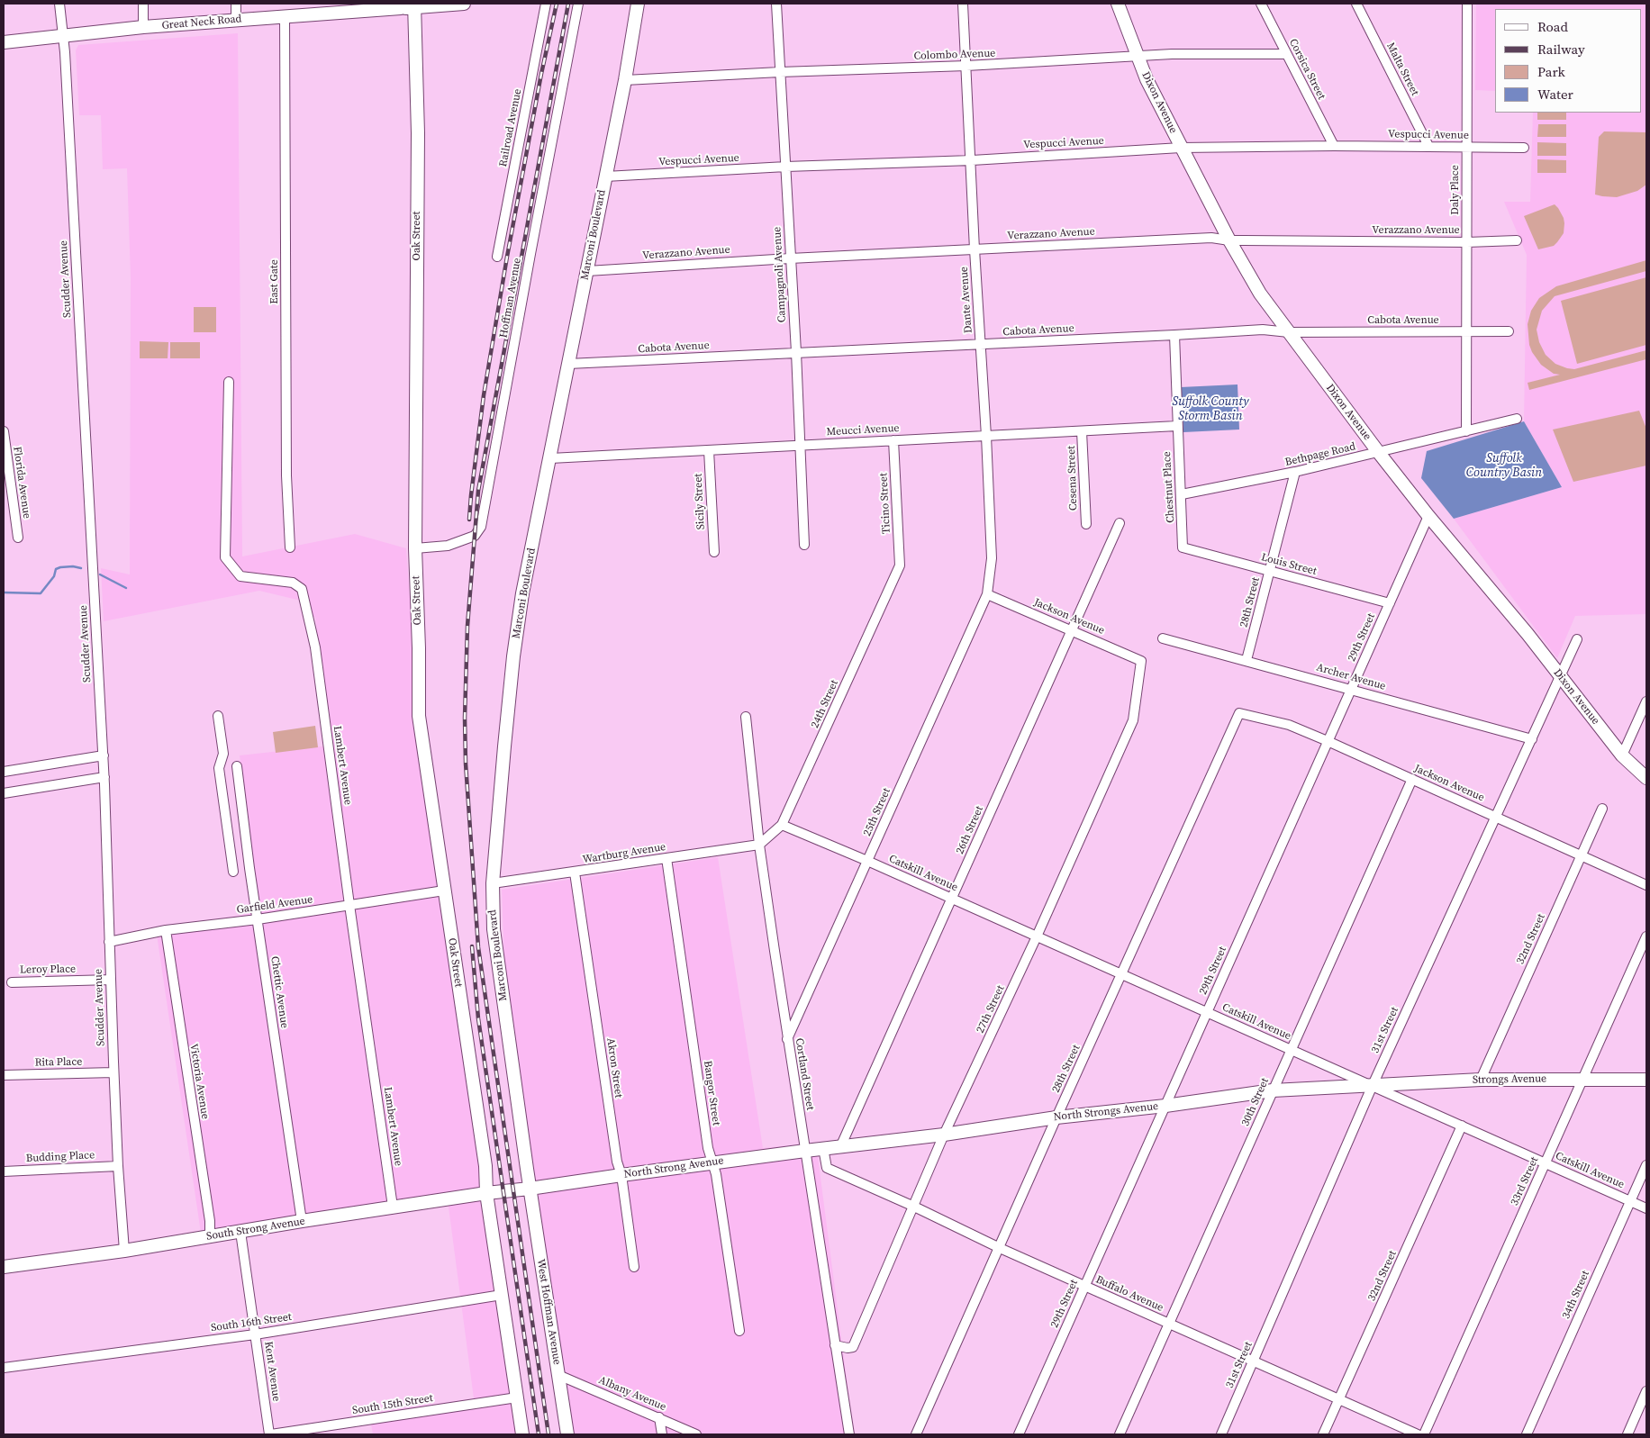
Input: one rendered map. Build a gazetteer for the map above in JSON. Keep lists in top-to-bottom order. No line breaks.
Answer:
{"streets":{"street":["Great Neck Road","Colombo Avenue","Corsica Street","Malta Street","Dixon Avenue","Railroad Avenue","Vespucci Avenue","Daly Place","Verazzano Avenue","Marconi Boulevard","Oak Street","Campagnoli Avenue","Scudder Avenue","East Gate","Hoffman Avenue","Dante Avenue","Cabota Avenue","Meucci Avenue","Bethpage Road","Cesena Street","Florida Avenue","Chestnut Place","Sicily Street","Ticino Street","Louis Street","28th Street","Jackson Avenue","29th Street","Archer Avenue","24th Street","Lambert Avenue","25th Street","26th Street","Wartburg Avenue","Catskill Avenue","Garfield Avenue","32nd Street","Leroy Place","Chettic Avenue","27th Street","31st Street","Rita Place","Akron Street","Cortland Street","Strongs Avenue","Victoria Avenue","Bangor Street","30th Street","North Strongs Avenue","Budding Place","North Strong Avenue","33rd Street","South Strong Avenue","Buffalo Avenue","34th Street","West Hoffman Avenue","South 16th Street","Kent Avenue","Albany Avenue","South 15th Street"]},"crossings":[["Great Neck Road","Oak Street"],["Great Neck Road","Scudder Avenue"],["Great Neck Road","East Gate"],["Colombo Avenue","Corsica Street"],["Colombo Avenue","Dixon Avenue"],["Colombo Avenue","Marconi Boulevard"],["Colombo Avenue","Campagnoli Avenue"],["Colombo Avenue","Dante Avenue"],["Corsica Street","Vespucci Avenue"],["Malta Street","Vespucci Avenue"],["Dixon Avenue","Vespucci Avenue"],["Dixon Avenue","Verazzano Avenue"],["Dixon Avenue","Cabota Avenue"],["Dixon Avenue","Bethpage Road"],["Dixon Avenue","29th Street"],["Dixon Avenue","31st Street"],["Vespucci Avenue","Daly Place"],["Vespucci Avenue","Marconi Boulevard"],["Vespucci Avenue","Campagnoli Avenue"],["Vespucci Avenue","Dante Avenue"],["Daly Place","Verazzano Avenue"],["Daly Place","Cabota Avenue"],["Daly Place","Bethpage Road"],["Verazzano Avenue","Marconi Boulevard"],["Verazzano Avenue","Campagnoli Avenue"],["Verazzano Avenue","Dante Avenue"],["Marconi Boulevard","Cabota Avenue"],["Marconi Boulevard","Meucci Avenue"],["Marconi Boulevard","Wartburg Avenue"],["Marconi Boulevard","North Strong Avenue"],["Marconi Boulevard","West Hoffman Avenue"],["Oak Street","Hoffman Avenue"],["Oak Street","Garfield Avenue"],["Oak Street","South Strong Avenue"],["Campagnoli Avenue","Cabota Avenue"],["Campagnoli Avenue","Meucci Avenue"],["Scudder Avenue","Garfield Avenue"],["Scudder Avenue","Leroy Place"],["Scudder Avenue","Rita Place"],["Scudder Avenue","Budding Place"],["Scudder Avenue","South Strong Avenue"],["Dante Avenue","Cabota Avenue"],["Dante Avenue","Meucci Avenue"],["Dante Avenue","Jackson Avenue"],["Dante Avenue","25th Street"],["Cabota Avenue","Chestnut Place"],["Meucci Avenue","Cesena Street"],["Meucci Avenue","Chestnut Place"],["Meucci Avenue","Sicily Street"],["Meucci Avenue","Ticino Street"],["Bethpage Road","Chestnut Place"],["Bethpage Road","28th Street"],["Chestnut Place","Louis Street"],["Ticino Street","24th Street"],["Louis Street","28th Street"],["Louis Street","29th Street"],["28th Street","Jackson Avenue"],["28th Street","Archer Avenue"],["28th Street","Catskill Avenue"],["28th Street","North Strongs Avenue"],["28th Street","Buffalo Avenue"],["Jackson Avenue","29th Street"],["Jackson Avenue","25th Street"],["Jackson Avenue","26th Street"],["Jackson Avenue","32nd Street"],["Jackson Avenue","27th Street"],["Jackson Avenue","31st Street"],["Jackson Avenue","30th Street"],["29th Street","Archer Avenue"],["29th Street","Catskill Avenue"],["29th Street","North Strongs Avenue"],["29th Street","Buffalo Avenue"],["Archer Avenue","31st Street"],["24th Street","Wartburg Avenue"],["24th Street","Catskill Avenue"],["24th Street","Cortland Street"],["Lambert Avenue","Garfield Avenue"],["Lambert Avenue","South Strong Avenue"],["25th Street","Catskill Avenue"],["25th Street","Cortland Street"],["26th Street","Catskill Avenue"],["26th Street","North Strongs Avenue"],["26th Street","North Strong Avenue"],["Wartburg Avenue","Akron Street"],["Wartburg Avenue","Cortland Street"],["Wartburg Avenue","Bangor Street"],["Catskill Avenue","32nd Street"],["Catskill Avenue","27th Street"],["Catskill Avenue","31st Street"],["Catskill Avenue","Strongs Avenue"],["Catskill Avenue","30th Street"],["Catskill Avenue","North Strongs Avenue"],["Catskill Avenue","33rd Street"],["Catskill Avenue","34th Street"],["Garfield Avenue","Chettic Avenue"],["Garfield Avenue","Victoria Avenue"],["32nd Street","Strongs Avenue"],["32nd Street","Buffalo Avenue"],["Chettic Avenue","South Strong Avenue"],["27th Street","Cortland Street"],["27th Street","North Strongs Avenue"],["27th Street","Buffalo Avenue"],["31st Street","Strongs Avenue"],["31st Street","North Strongs Avenue"],["31st Street","Buffalo Avenue"],["Akron Street","North Strong Avenue"],["Cortland Street","North Strong Avenue"],["Strongs Avenue","North Strongs Avenue"],["Strongs Avenue","33rd Street"],["Victoria Avenue","South Strong Avenue"],["Bangor Street","North Strong Avenue"],["30th Street","North Strongs Avenue"],["30th Street","Buffalo Avenue"],["North Strongs Avenue","North Strong Avenue"],["North Strong Avenue","South Strong Avenue"],["North Strong Avenue","Buffalo Avenue"],["North Strong Avenue","West Hoffman Avenue"],["South Strong Avenue","Kent Avenue"],["West Hoffman Avenue","Albany Avenue"],["South 16th Street","Kent Avenue"],["Kent Avenue","South 15th Street"]],"water":["Suffolk County Storm Basin","Suffolk Country Basin"],"legend":["Road","Railway","Park","Water"]}
